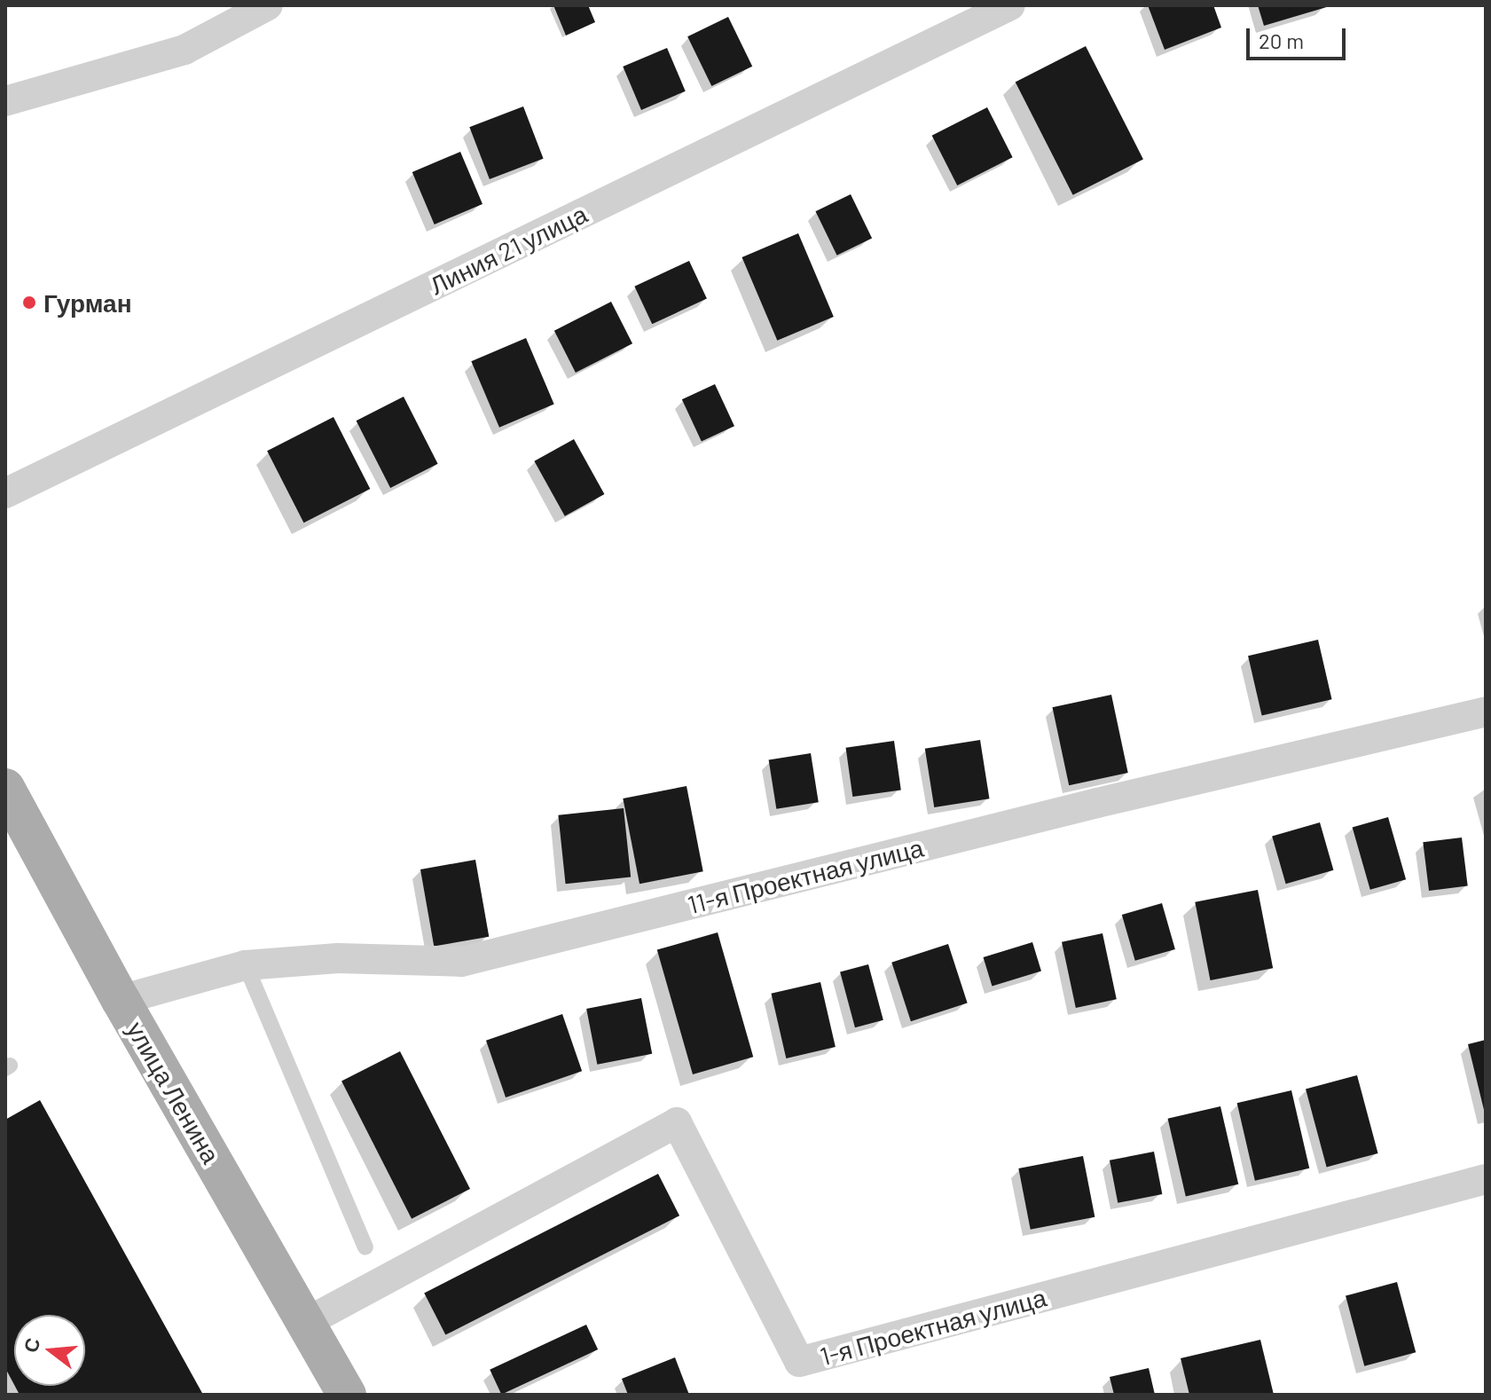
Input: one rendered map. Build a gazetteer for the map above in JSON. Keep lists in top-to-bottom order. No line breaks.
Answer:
{"streets":{"main road":["улица Ленина"],"street":["Линия 21 улица","11-я Проектная улица","1-я Проектная улица"]},"crossings":[["11-я Проектная улица","улица Ленина"],["улица Ленина","1-я Проектная улица"]],"places":["Гурман"],"scale_bar":"20 m","north":"left"}
